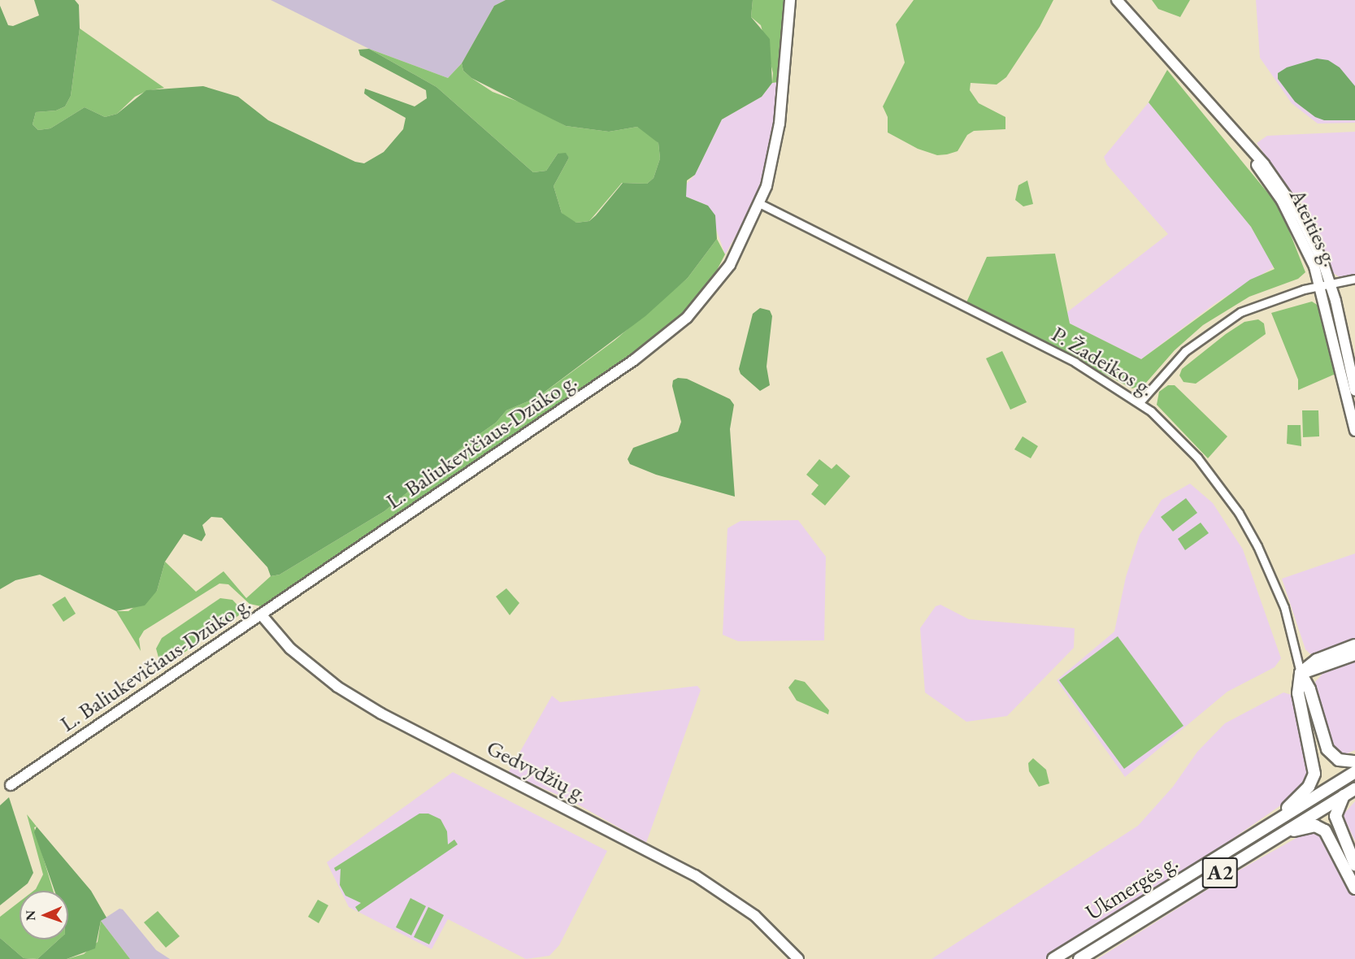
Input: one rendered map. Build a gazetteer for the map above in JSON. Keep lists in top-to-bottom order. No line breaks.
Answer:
{"streets":{"highway":["A2","Ukmergės g."],"main road":["Ateities g.","L. Baliukevičiaus-Dzūko g.","Gedvydžių g."],"street":["P. Žadeikos g."]},"crossings":[["P. Žadeikos g.","L. Baliukevičiaus-Dzūko g."],["L. Baliukevičiaus-Dzūko g.","Gedvydžių g."]],"north":"left"}
